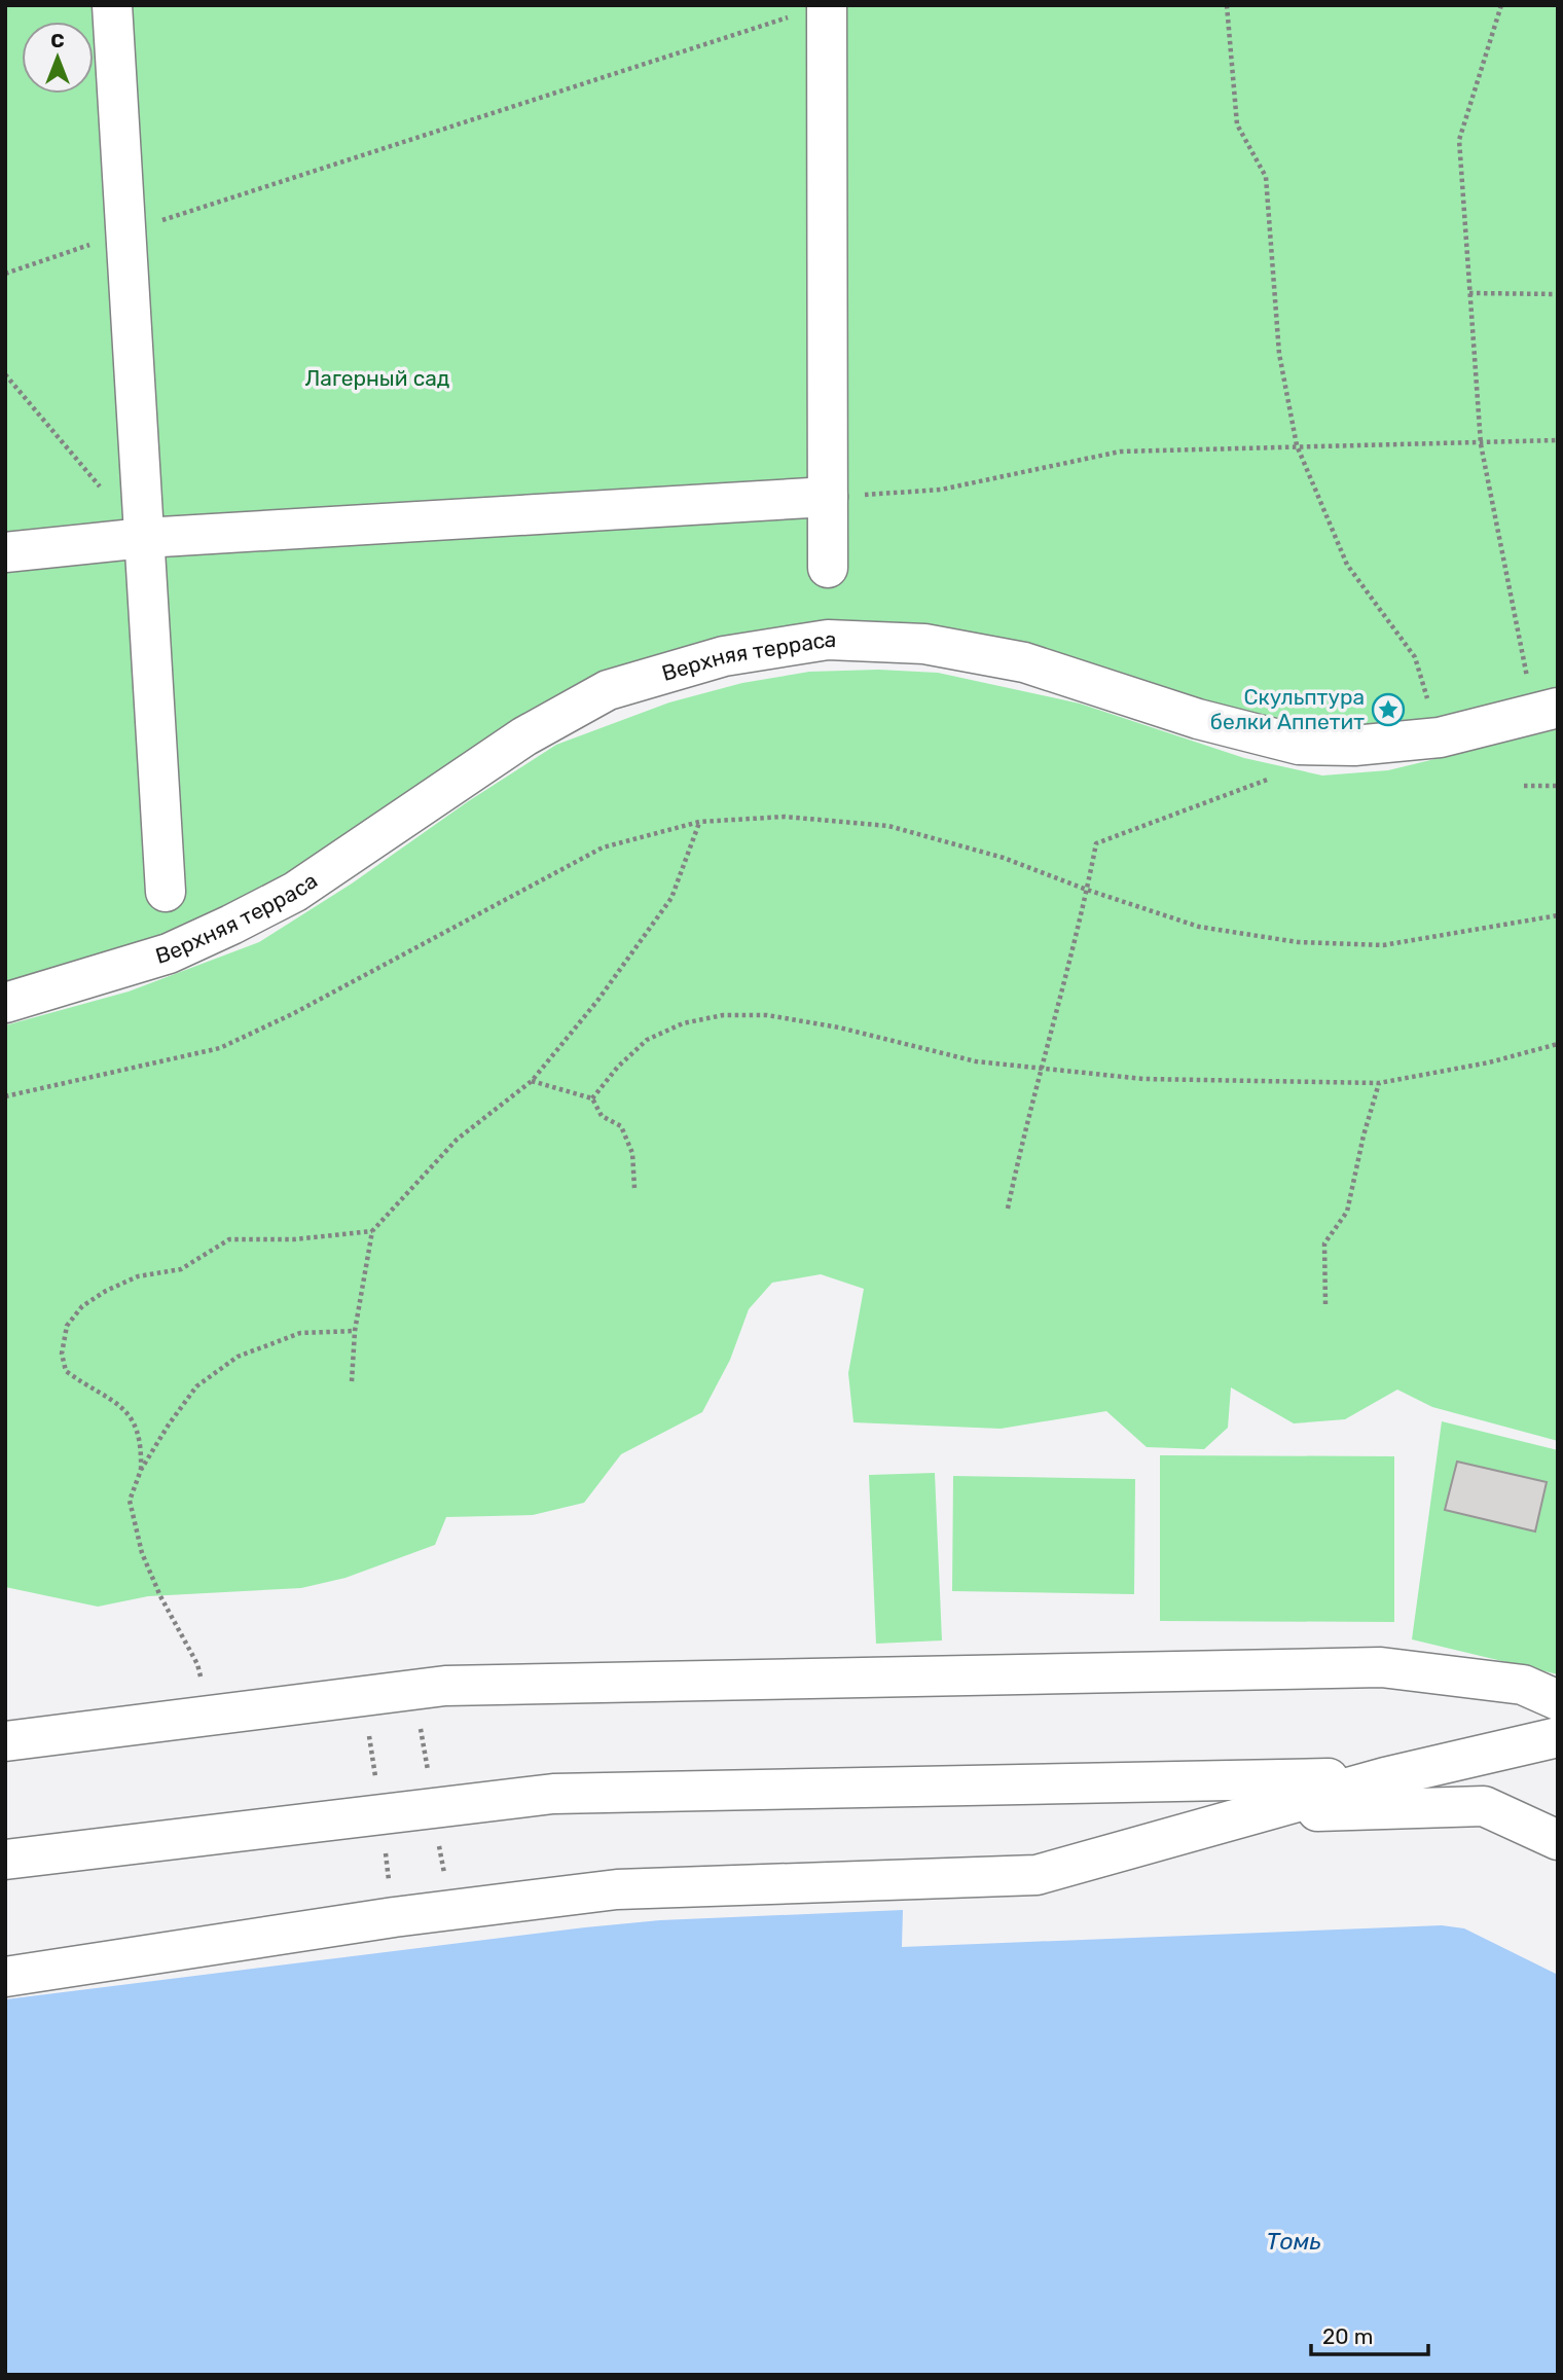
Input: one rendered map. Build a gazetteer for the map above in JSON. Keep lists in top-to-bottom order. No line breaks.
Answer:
{"streets":{"street":["Верхняя терраса"]},"water":["Томь"],"parks":["Лагерный сад"],"places":{"place":["Скульптура белки Аппетит"]},"scale_bar":"20 m","north":"top"}
